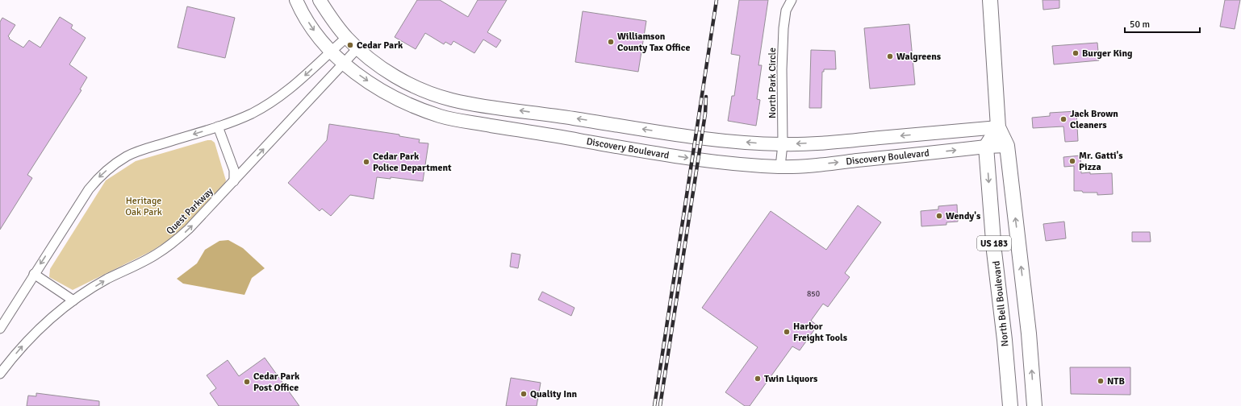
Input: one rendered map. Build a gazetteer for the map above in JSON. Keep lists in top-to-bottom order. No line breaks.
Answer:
{"streets":{"main road":["US 183","North Bell Boulevard"],"street":["North Park Circle","Discovery Boulevard","Quest Parkway"]},"crossings":[["North Park Circle","Discovery Boulevard"],["Discovery Boulevard","Quest Parkway"],["Discovery Boulevard","US 183"],["Discovery Boulevard","North Bell Boulevard"]],"parks":["Heritage Oak Park"],"places":["Williamson County Tax Office","Cedar Park","Burger King","Walgreens","Jack Brown Cleaners","Mr. Gatti's Pizza","Cedar Park Police Department","Wendy's","Harbor Freight Tools","Twin Liquors","NTB","Cedar Park Post Office","Quality Inn"],"house_numbers":["850"],"scale_bar":"50 m"}
